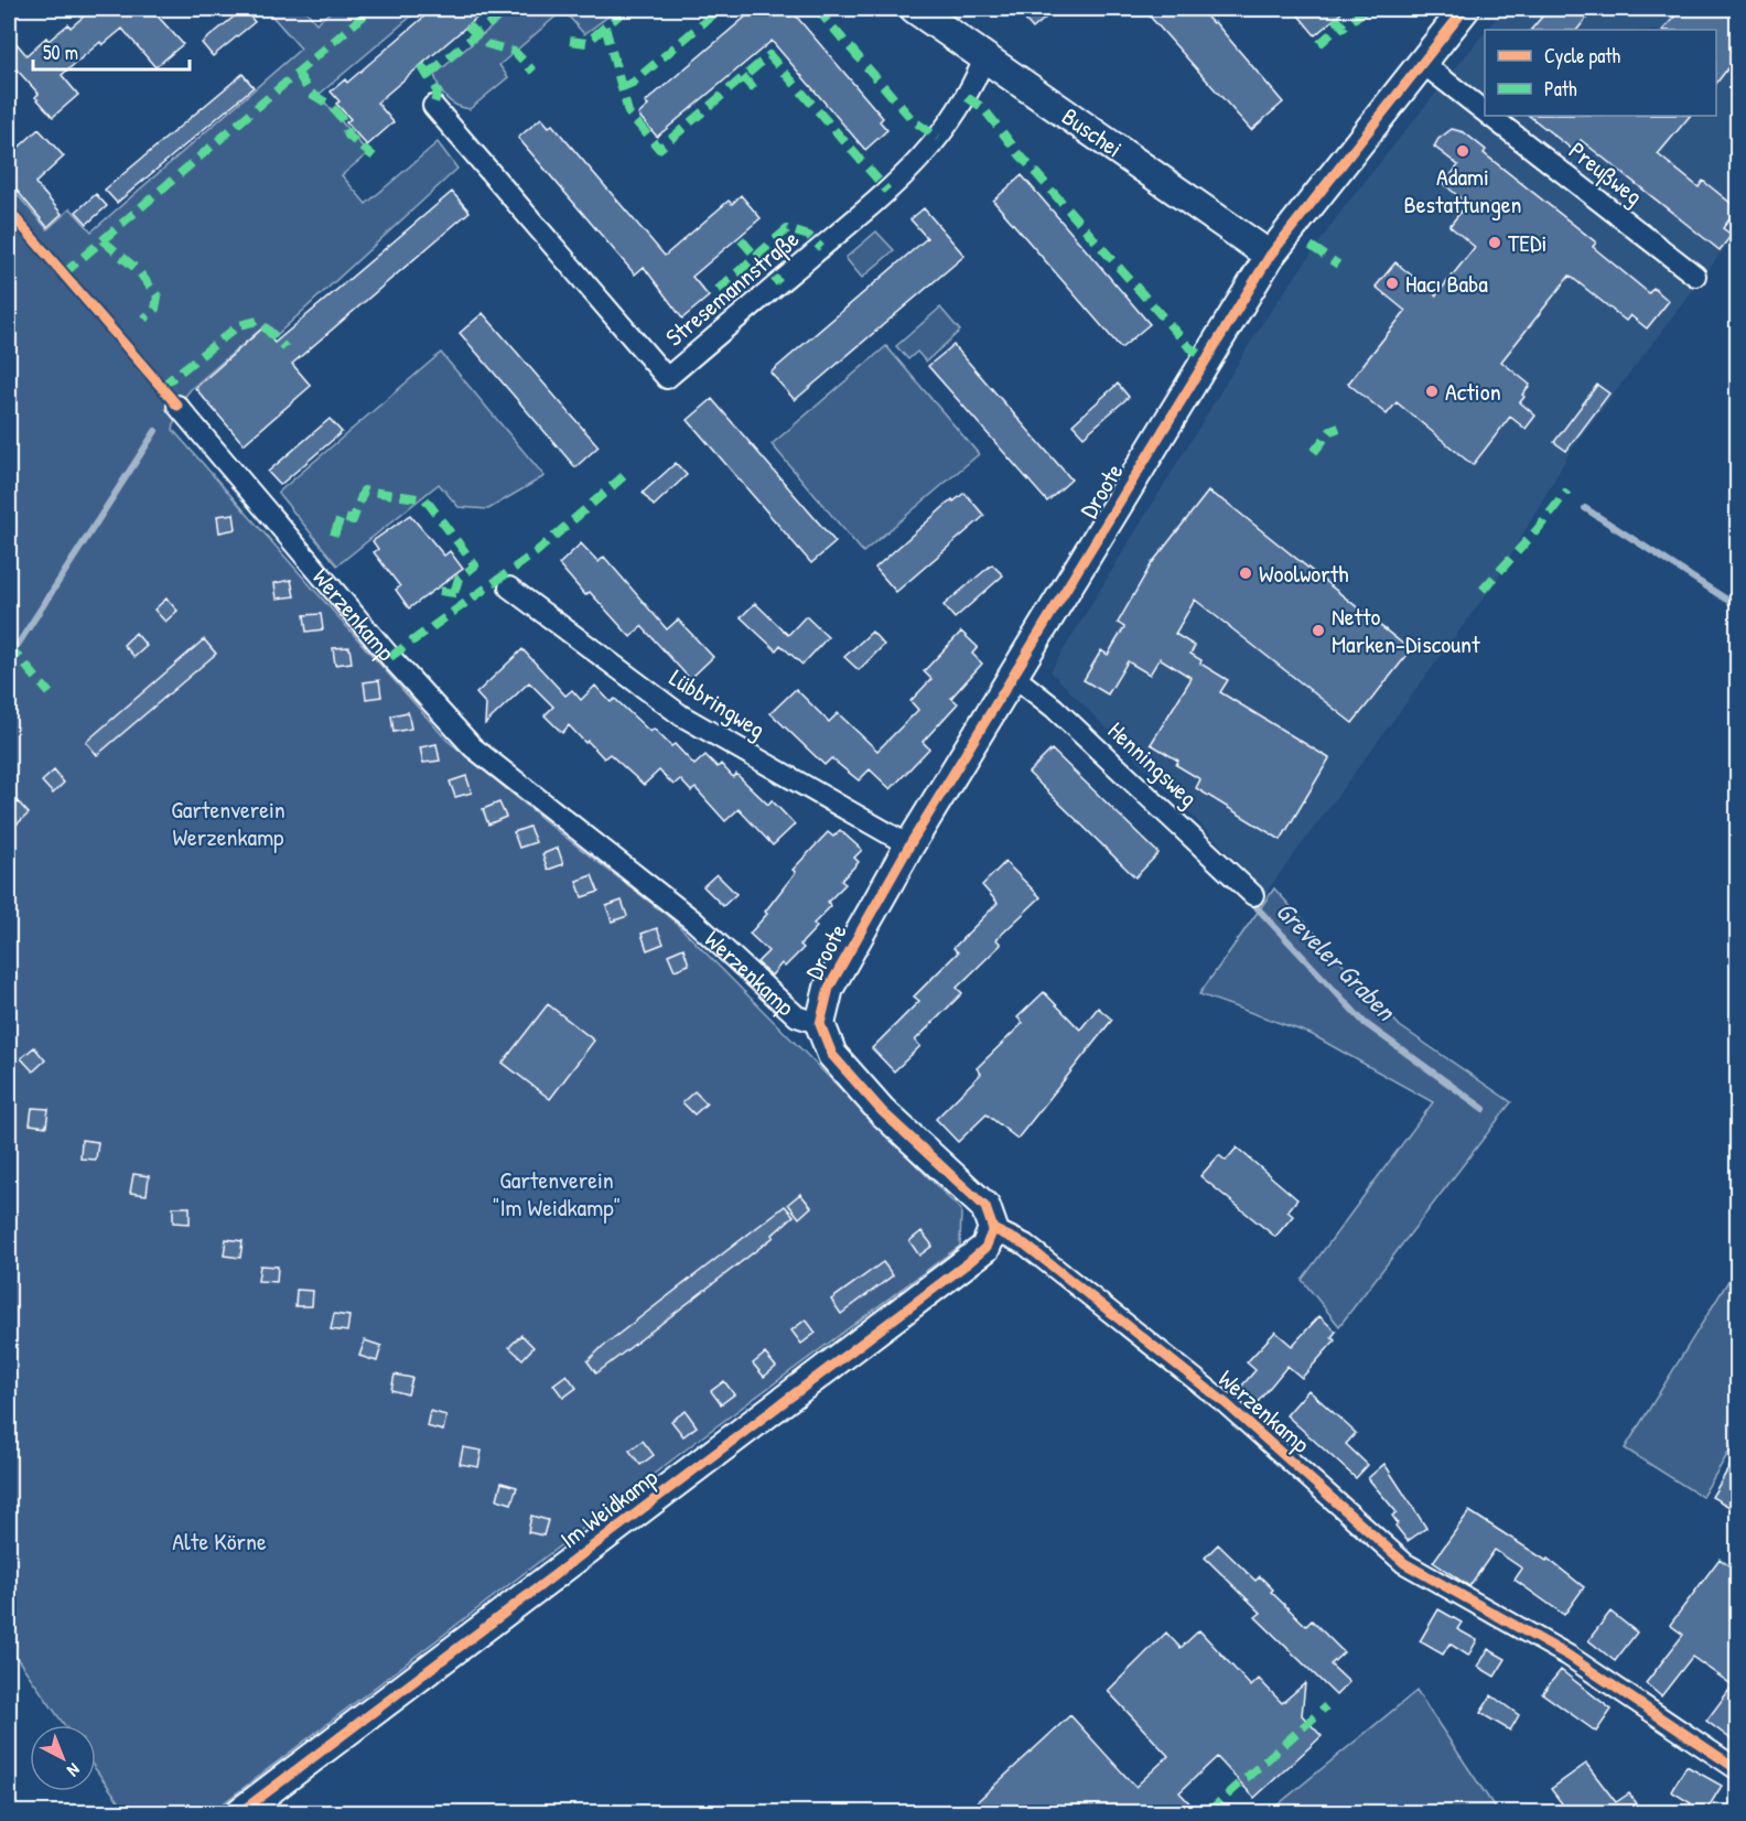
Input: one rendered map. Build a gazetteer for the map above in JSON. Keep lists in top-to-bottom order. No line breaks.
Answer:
{"streets":{"street":["Buschei","Preußweg","Stresemannstraße","Droote","Werzenkamp","Lübbringweg","Henningsweg","Im Weidkamp"]},"crossings":[["Buschei","Stresemannstraße"],["Buschei","Droote"],["Preußweg","Droote"],["Droote","Werzenkamp"],["Droote","Lübbringweg"],["Droote","Henningsweg"],["Werzenkamp","Im Weidkamp"]],"water":["Greveler Graben"],"parks":["Gartenverein Werzenkamp","Gartenverein \"Im Weidkamp\"","Alte Körne"],"places":["Adami Bestattungen","TEDi","Hacı Baba","Action","Woolworth","Netto Marken-Discount"],"legend":["Cycle path","Path"],"scale_bar":"50 m","north":"bottom right"}
